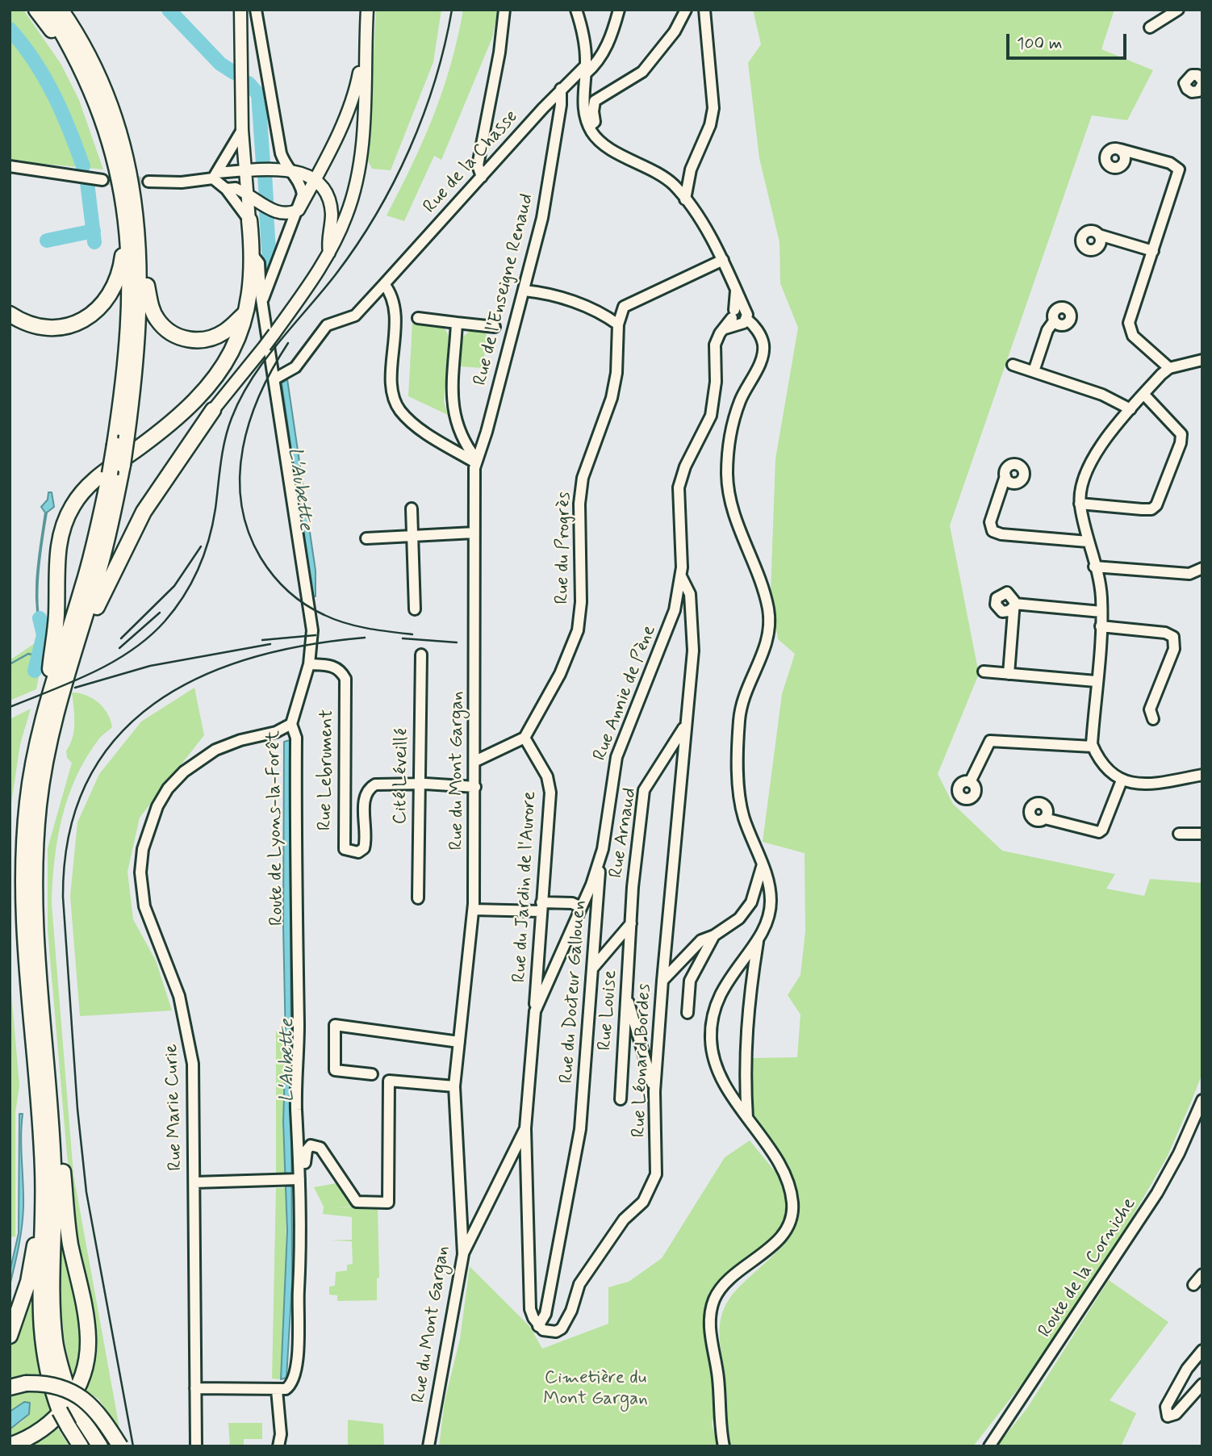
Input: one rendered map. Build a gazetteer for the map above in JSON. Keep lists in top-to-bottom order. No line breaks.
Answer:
{"streets":{"street":["Rue de la Chasse","Rue de l'Enseigne Renaud","Rue du Progrès","Rue Annie de Pène","Rue Lebrument","Rue du Mont Gargan","Cité Léveillé","Route de Lyons-la-Forêt","Rue Arnaud","Rue du Jardin de l'Aurore","Rue du Docteur Gallouen","Rue Louise","Rue Léonard Bordes","Rue Marie Curie","Route de la Corniche"]},"crossings":[["Rue de la Chasse","Rue de l'Enseigne Renaud"],["Rue de l'Enseigne Renaud","Rue du Mont Gargan"],["Rue du Progrès","Rue du Jardin de l'Aurore"],["Rue Annie de Pène","Rue du Mont Gargan"],["Rue Annie de Pène","Rue du Jardin de l'Aurore"],["Rue Annie de Pène","Rue du Docteur Gallouen"],["Rue Annie de Pène","Rue Léonard Bordes"],["Rue Lebrument","Rue du Mont Gargan"],["Rue Lebrument","Cité Léveillé"],["Rue Lebrument","Route de Lyons-la-Forêt"],["Rue du Mont Gargan","Route de Lyons-la-Forêt"],["Route de Lyons-la-Forêt","Rue Marie Curie"],["Rue Arnaud","Rue Louise"],["Rue Arnaud","Rue Léonard Bordes"],["Rue du Docteur Gallouen","Rue Léonard Bordes"]],"water":["L'Aubette"],"parks":["Cimetière du Mont Gargan"],"scale_bar":"100 m"}
